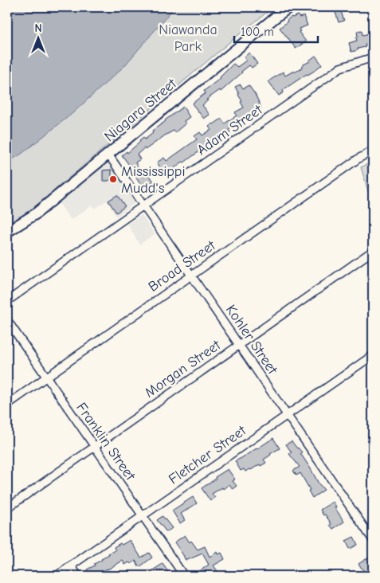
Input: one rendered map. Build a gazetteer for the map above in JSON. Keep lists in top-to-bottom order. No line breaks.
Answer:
{"streets":{"main road":["Niagara Street"],"street":["Adam Street","Broad Street","Kohler Street","Morgan Street","Franklin Street","Fletcher Street"]},"crossings":[["Niagara Street","Kohler Street"],["Adam Street","Kohler Street"],["Broad Street","Kohler Street"],["Broad Street","Franklin Street"],["Kohler Street","Morgan Street"],["Kohler Street","Fletcher Street"],["Morgan Street","Franklin Street"],["Franklin Street","Fletcher Street"]],"parks":["Niawanda Park"],"places":["Mississippi Mudd's"],"scale_bar":"100 m","north":"top"}
